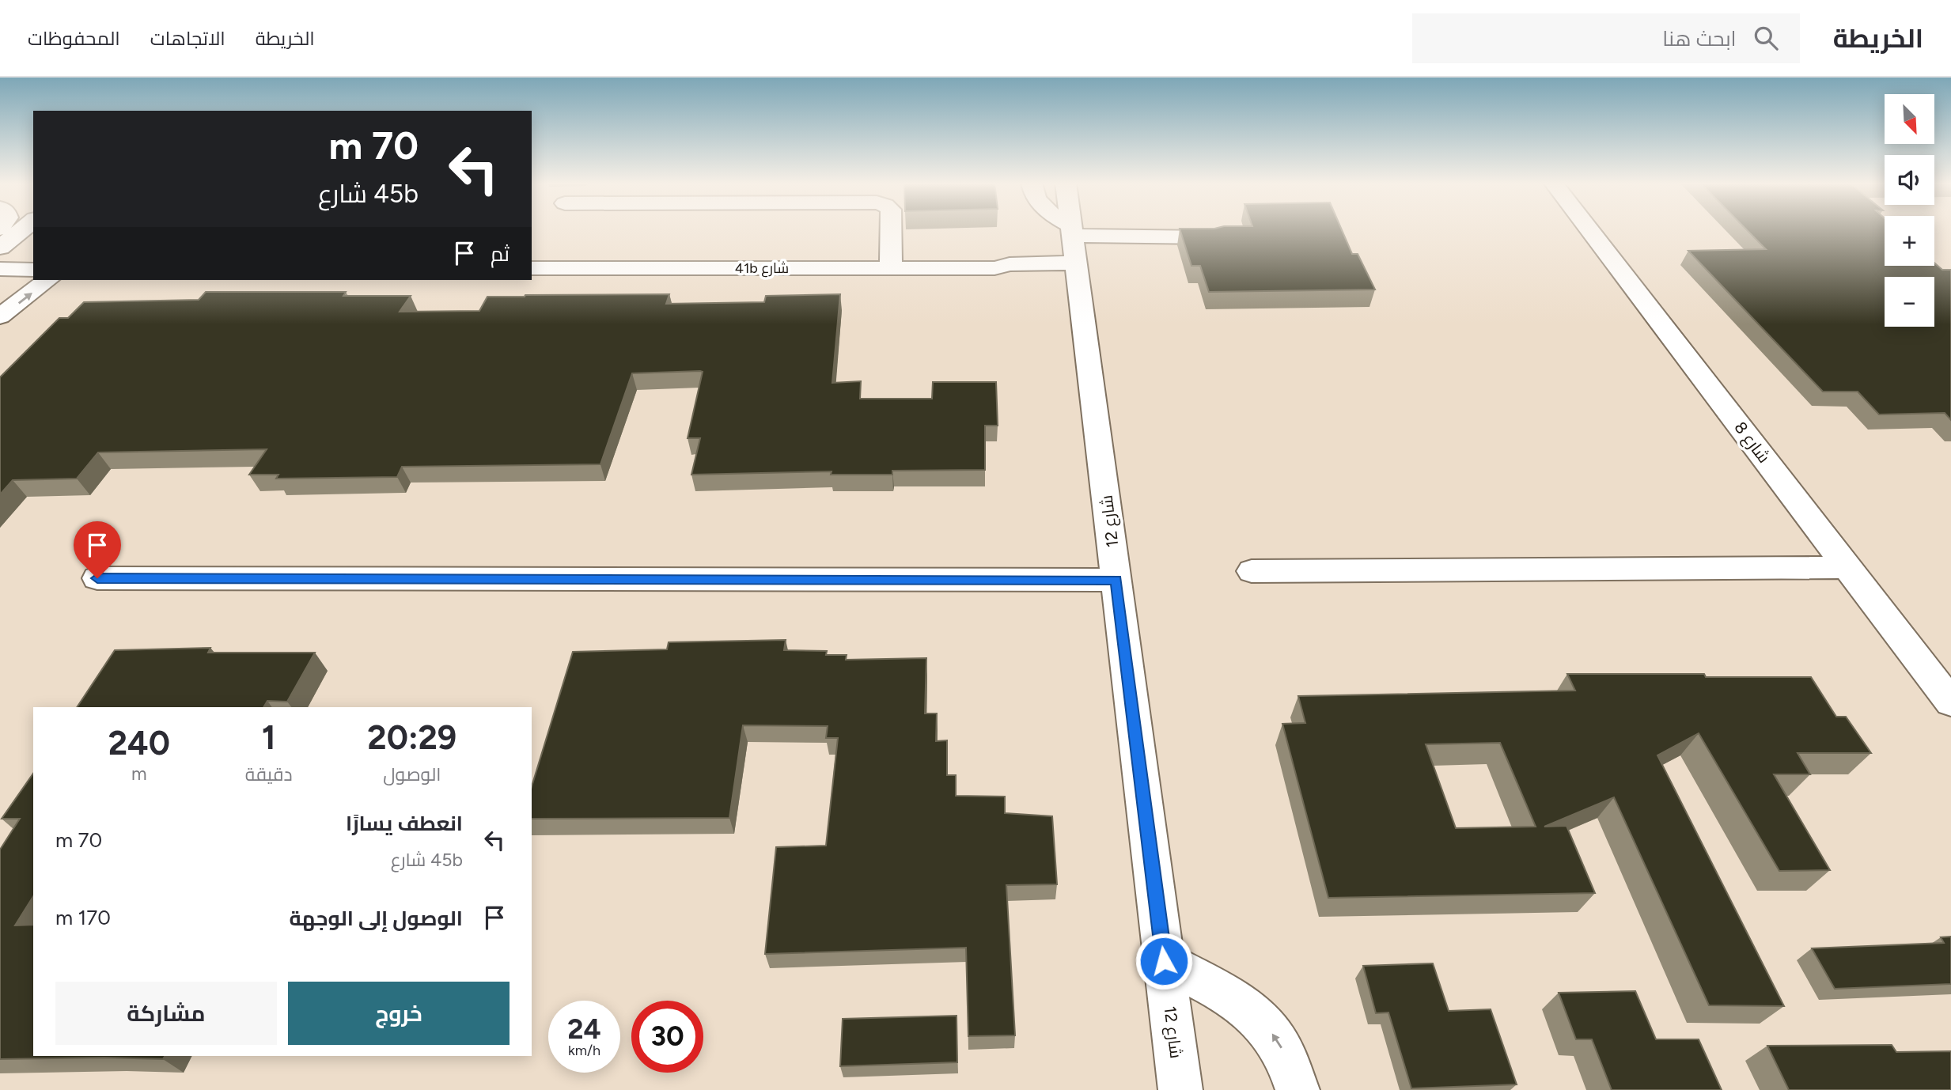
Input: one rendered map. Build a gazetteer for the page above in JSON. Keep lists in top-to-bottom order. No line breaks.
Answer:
{"streets":{"street":["41b شارع","شارع 8","شارع 12"]},"crossings":[["41b شارع","شارع 12"]],"north":"bottom right","page":{"header":"الخريطة","search":"ابحث هنا","nav":["الخريطة","الاتجاهات","المحفوظات"],"map_buttons":["+","−"],"turn":["70 m","45b شارع"],"then":"ثم","eta":["20:29","الوصول","1","دقيقة","240","m"],"list":[{"name":"انعطف يسارًا","note":"45b شارع","value":"70 m"},{"name":"الوصول إلى الوجهة","value":"170 m"}],"buttons":["خروج","مشاركة"],"speed":"24 km/h","limit":"30"}}
